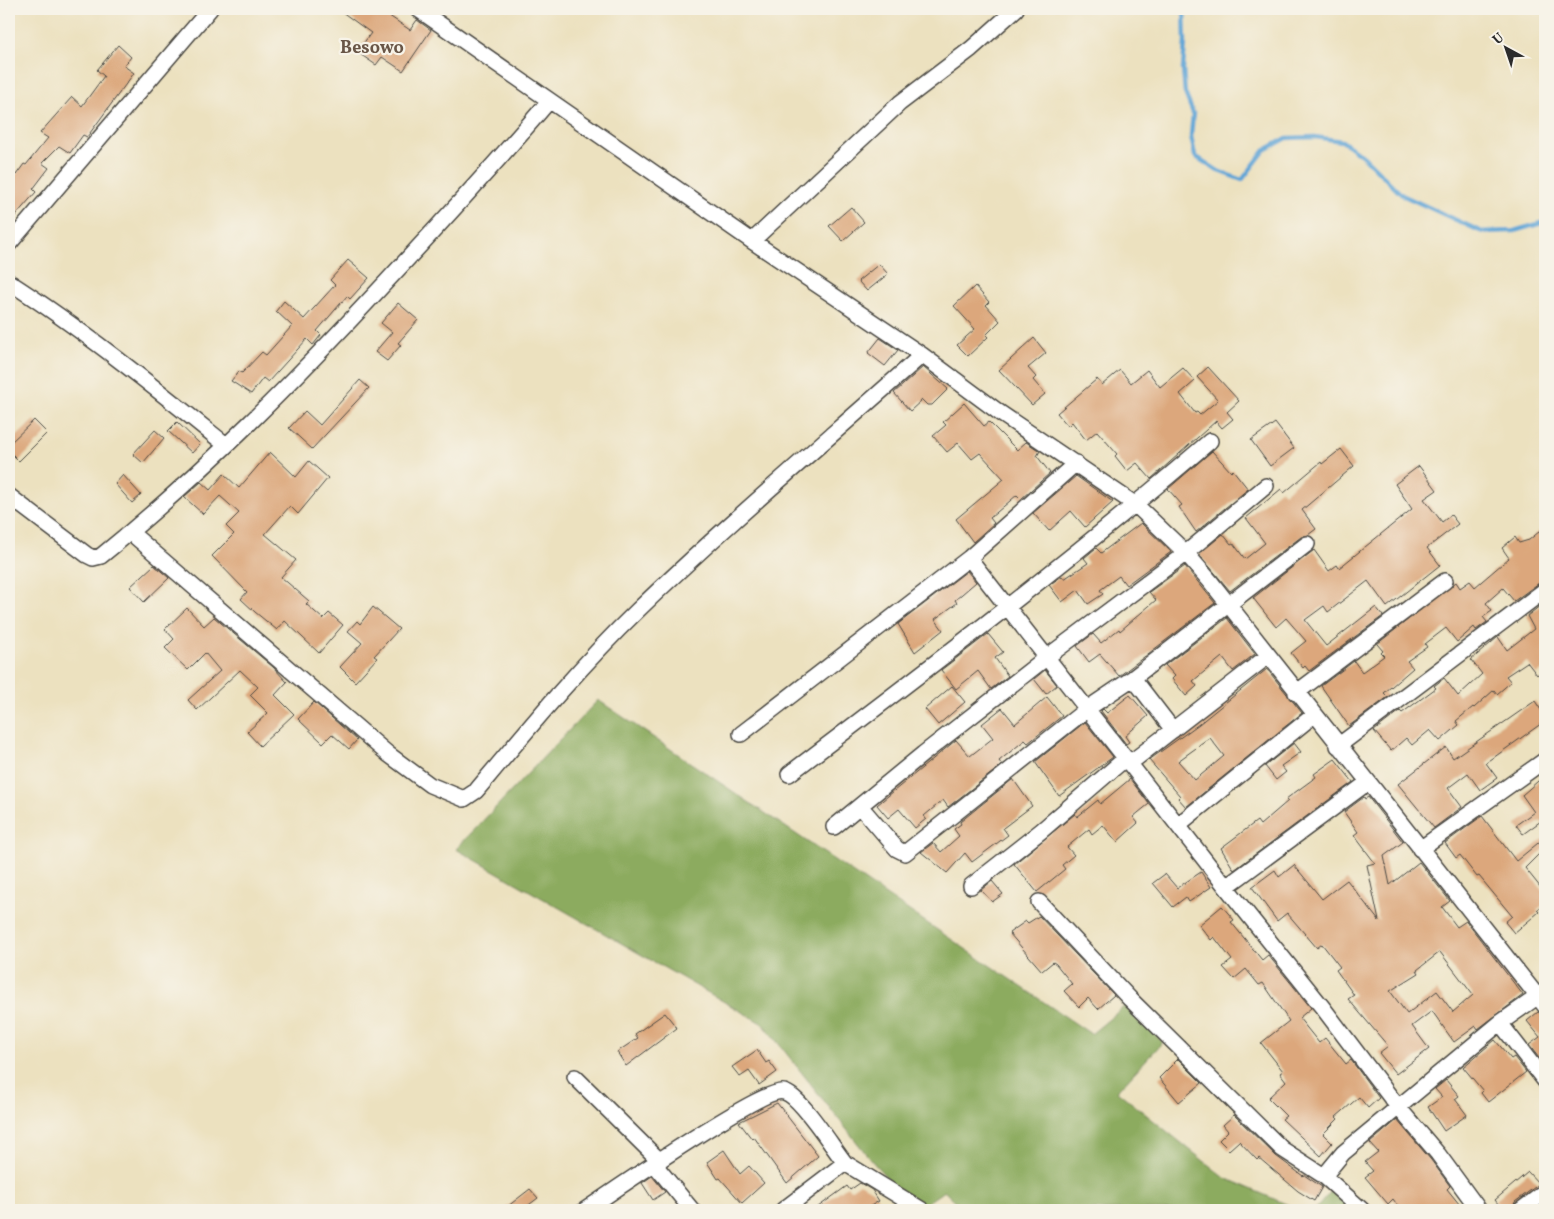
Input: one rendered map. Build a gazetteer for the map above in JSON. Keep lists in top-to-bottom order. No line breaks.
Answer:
{"districts":["Besowo"],"north":"top left"}
